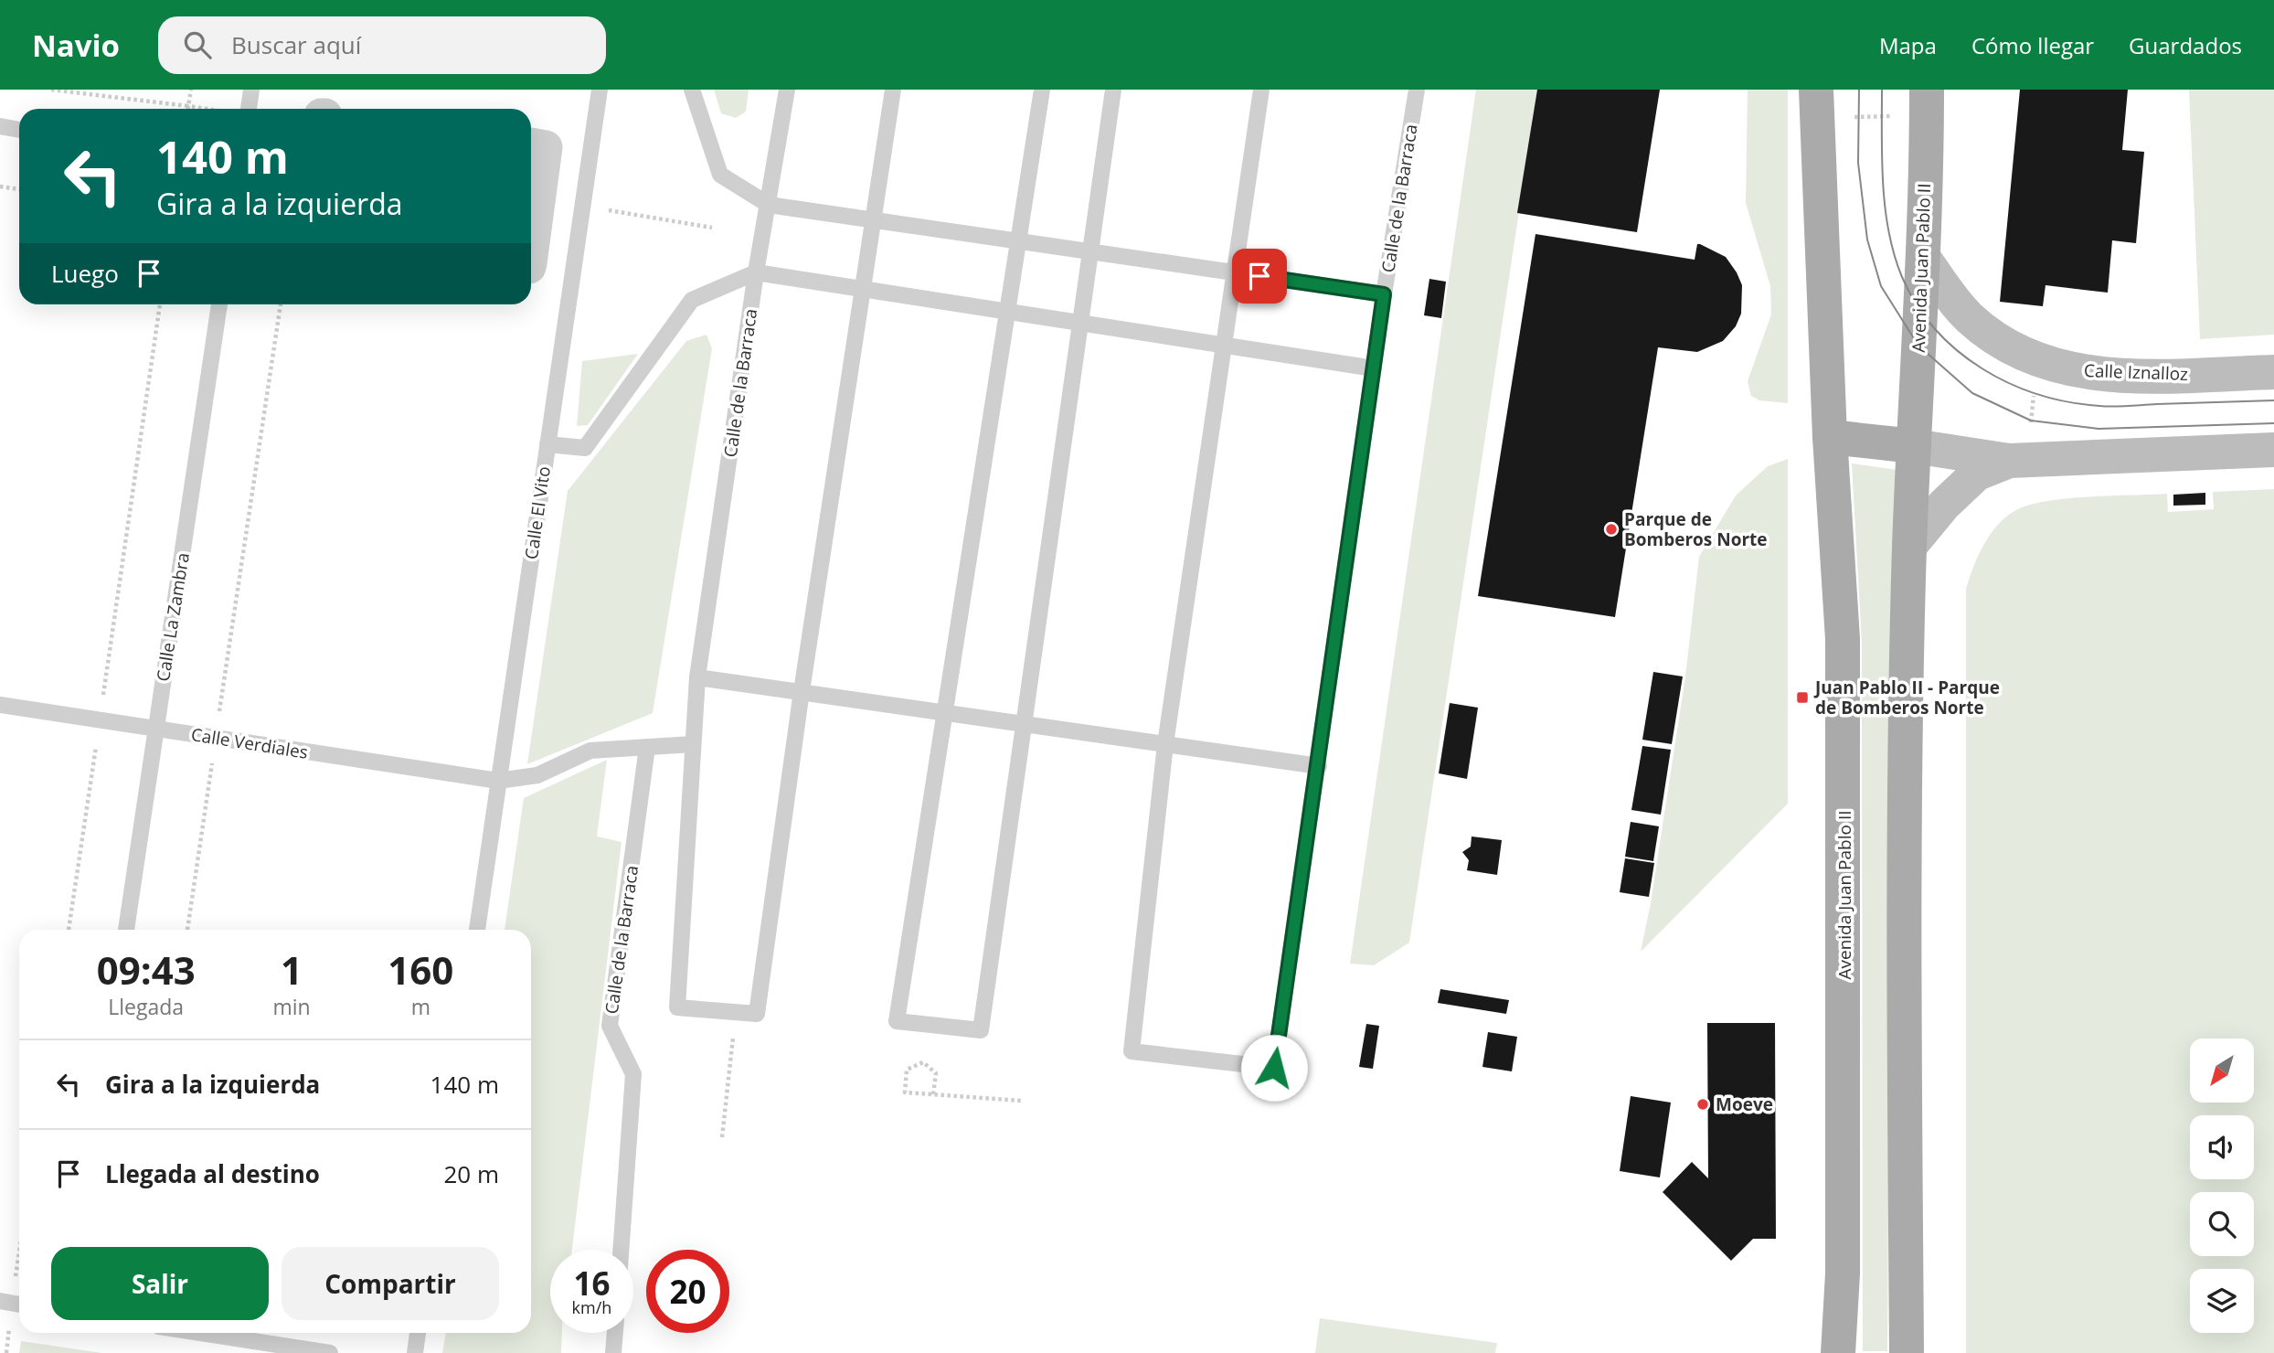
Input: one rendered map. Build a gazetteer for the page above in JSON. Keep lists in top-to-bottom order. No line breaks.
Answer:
{"streets":{"main road":["Avenida Juan Pablo II","Calle Iznalloz"],"lane":["Calle de la Barraca","Calle El Vito","Calle La Zambra","Calle Verdiales"]},"crossings":[["Calle de la Barraca","Calle Verdiales"],["Avenida Juan Pablo II","Calle Iznalloz"],["Calle El Vito","Calle Verdiales"],["Calle La Zambra","Calle Verdiales"]],"places":{"other":["Parque de Bomberos Norte","Moeve"],"transit":["Juan Pablo II - Parque de Bomberos Norte"]},"north":"bottom left","page":{"header":"Navio","search":"Buscar aquí","nav":["Mapa","Cómo llegar","Guardados"],"turn":["140 m","Gira a la izquierda"],"then":"Luego","eta":["09:43","Llegada","1","min","160","m"],"list":[{"name":"Gira a la izquierda","value":"140 m"},{"name":"Llegada al destino","value":"20 m"}],"buttons":["Salir","Compartir"],"speed":"16 km/h","limit":"20"}}
